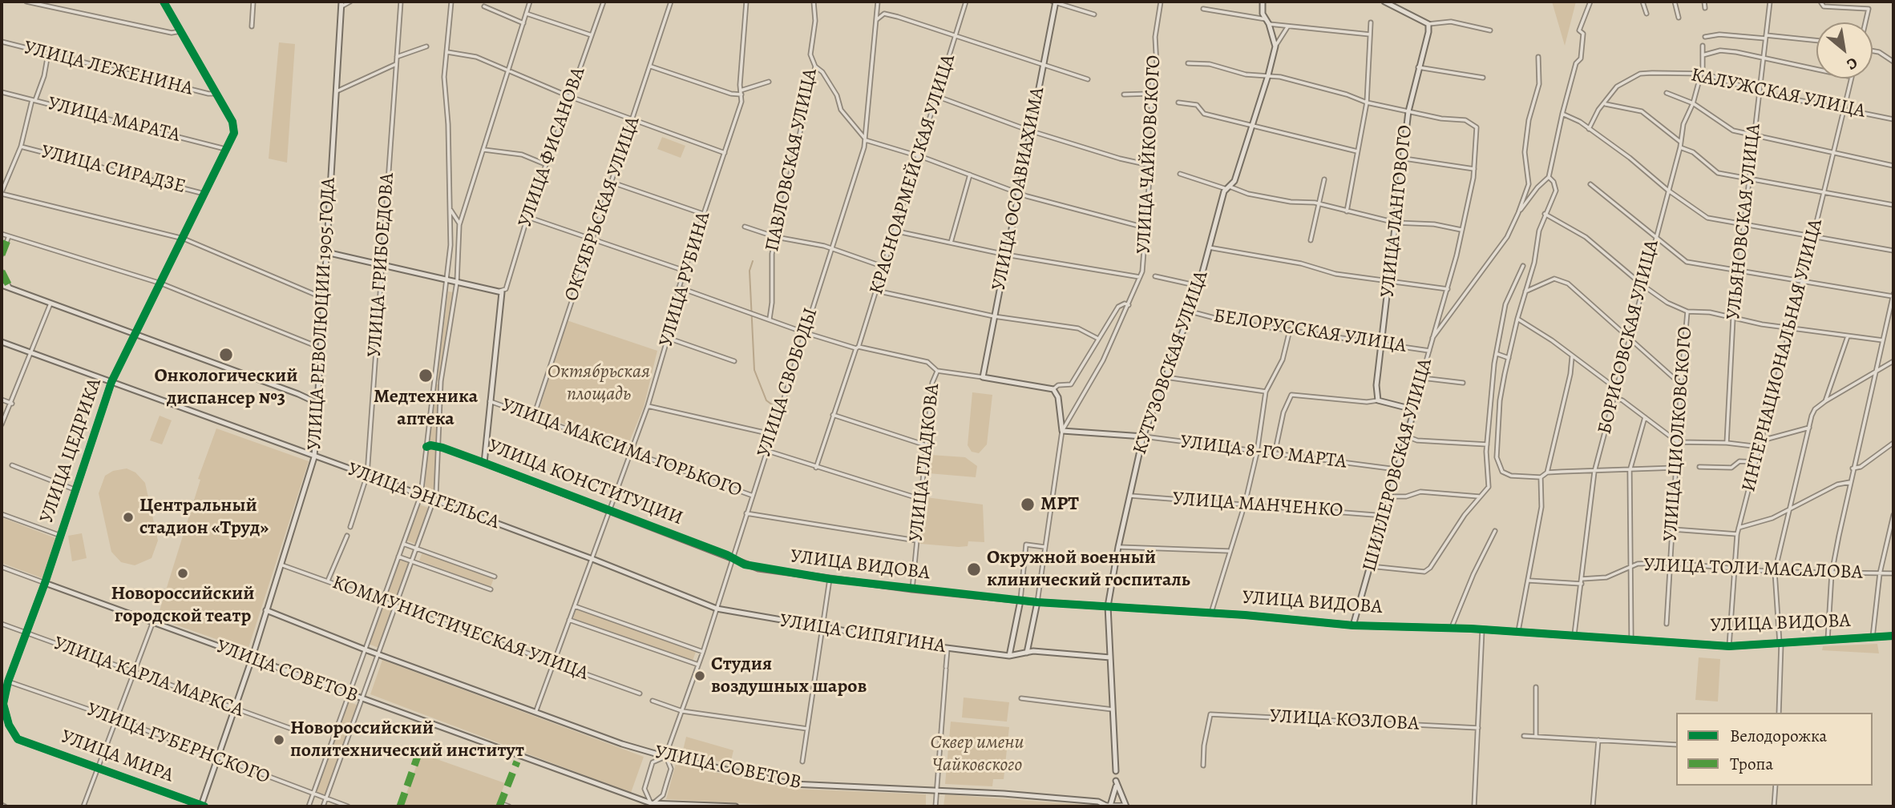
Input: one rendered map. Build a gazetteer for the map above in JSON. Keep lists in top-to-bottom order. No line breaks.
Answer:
{"streets":{"street":["УЛИЦА ЛЕЖЕНИНА","КАЛУЖСКАЯ УЛИЦА","УЛИЦА МАРАТА","УЛИЦА ФИСАНОВА","УЛИЦА ЧАЙКОВСКОГО","ПАВЛОВСКАЯ УЛИЦА","УЛИЦА СИРАДЗЕ","КРАСНОАРМЕЙСКАЯ УЛИЦА","УЛИЦА ОСОАВИАХИМА","ОКТЯБРЬСКАЯ УЛИЦА","УЛИЦА ЛАНГОВОГО","УЛЬЯНОВСКАЯ УЛИЦА","УЛИЦА ГРИБОЕДОВА","УЛИЦА РУБИНА","УЛИЦА РЕВОЛЮЦИИ 1905 ГОДА","БЕЛОРУССКАЯ УЛИЦА","БОРИСОВСКАЯ УЛИЦА","ИНТЕРНАЦИОНАЛЬНАЯ УЛИЦА","КУТУЗОВСКАЯ УЛИЦА","УЛИЦА СВОБОДЫ","УЛИЦА ЦИОЛКОВСКОГО","УЛИЦА МАКСИМА ГОРЬКОГО","УЛИЦА ЦЕДРИКА","УЛИЦА 8-ГО МАРТА","УЛИЦА ГЛАДКОВА","ШИЛЛЕРОВСКАЯ УЛИЦА","УЛИЦА КОНСТИТУЦИИ","УЛИЦА ЭНГЕЛЬСА","УЛИЦА МАНЧЕНКО","УЛИЦА ВИДОВА","УЛИЦА ТОЛИ МАСАЛОВА","КОММУНИСТИЧЕСКАЯ УЛИЦА","УЛИЦА СИПЯГИНА","УЛИЦА СОВЕТОВ","УЛИЦА КАРЛА МАРКСА","УЛИЦА КОЗЛОВА","УЛИЦА ГУБЕРНСКОГО","УЛИЦА МИРА"]},"crossings":[["УЛИЦА ЛЕЖЕНИНА","УЛИЦА ЦЕДРИКА"],["КАЛУЖСКАЯ УЛИЦА","УЛЬЯНОВСКАЯ УЛИЦА"],["КАЛУЖСКАЯ УЛИЦА","БОРИСОВСКАЯ УЛИЦА"],["КАЛУЖСКАЯ УЛИЦА","ИНТЕРНАЦИОНАЛЬНАЯ УЛИЦА"],["УЛИЦА МАРАТА","УЛИЦА ЦЕДРИКА"],["УЛИЦА ФИСАНОВА","УЛИЦА МАКСИМА ГОРЬКОГО"],["УЛИЦА ФИСАНОВА","УЛИЦА КОНСТИТУЦИИ"],["УЛИЦА ЧАЙКОВСКОГО","УЛИЦА 8-ГО МАРТА"],["УЛИЦА ЧАЙКОВСКОГО","УЛИЦА ВИДОВА"],["УЛИЦА СИРАДЗЕ","УЛИЦА ЦЕДРИКА"],["ОКТЯБРЬСКАЯ УЛИЦА","УЛИЦА МАКСИМА ГОРЬКОГО"],["УЛИЦА ЛАНГОВОГО","БЕЛОРУССКАЯ УЛИЦА"],["УЛИЦА ЛАНГОВОГО","ШИЛЛЕРОВСКАЯ УЛИЦА"],["УЛИЦА ГРИБОЕДОВА","УЛИЦА ЭНГЕЛЬСА"],["УЛИЦА РУБИНА","УЛИЦА МАКСИМА ГОРЬКОГО"],["УЛИЦА РУБИНА","УЛИЦА КОНСТИТУЦИИ"],["УЛИЦА РУБИНА","УЛИЦА ЭНГЕЛЬСА"],["УЛИЦА РУБИНА","КОММУНИСТИЧЕСКАЯ УЛИЦА"],["УЛИЦА РУБИНА","УЛИЦА СОВЕТОВ"],["УЛИЦА РЕВОЛЮЦИИ 1905 ГОДА","УЛИЦА ЭНГЕЛЬСА"],["УЛИЦА РЕВОЛЮЦИИ 1905 ГОДА","КОММУНИСТИЧЕСКАЯ УЛИЦА"],["УЛИЦА РЕВОЛЮЦИИ 1905 ГОДА","УЛИЦА СОВЕТОВ"],["УЛИЦА РЕВОЛЮЦИИ 1905 ГОДА","УЛИЦА КАРЛА МАРКСА"],["УЛИЦА РЕВОЛЮЦИИ 1905 ГОДА","УЛИЦА ГУБЕРНСКОГО"],["УЛИЦА РЕВОЛЮЦИИ 1905 ГОДА","УЛИЦА МИРА"],["БЕЛОРУССКАЯ УЛИЦА","КУТУЗОВСКАЯ УЛИЦА"],["БЕЛОРУССКАЯ УЛИЦА","ШИЛЛЕРОВСКАЯ УЛИЦА"],["БОРИСОВСКАЯ УЛИЦА","УЛИЦА ВИДОВА"],["БОРИСОВСКАЯ УЛИЦА","УЛИЦА ТОЛИ МАСАЛОВА"],["ИНТЕРНАЦИОНАЛЬНАЯ УЛИЦА","УЛИЦА ВИДОВА"],["ИНТЕРНАЦИОНАЛЬНАЯ УЛИЦА","УЛИЦА ТОЛИ МАСАЛОВА"],["КУТУЗОВСКАЯ УЛИЦА","УЛИЦА 8-ГО МАРТА"],["КУТУЗОВСКАЯ УЛИЦА","УЛИЦА МАНЧЕНКО"],["КУТУЗОВСКАЯ УЛИЦА","УЛИЦА ВИДОВА"],["УЛИЦА СВОБОДЫ","УЛИЦА МАКСИМА ГОРЬКОГО"],["УЛИЦА СВОБОДЫ","УЛИЦА КОНСТИТУЦИИ"],["УЛИЦА СВОБОДЫ","УЛИЦА ЭНГЕЛЬСА"],["УЛИЦА СВОБОДЫ","УЛИЦА ВИДОВА"],["УЛИЦА СВОБОДЫ","УЛИЦА СИПЯГИНА"],["УЛИЦА СВОБОДЫ","УЛИЦА СОВЕТОВ"],["УЛИЦА ЦИОЛКОВСКОГО","УЛИЦА ТОЛИ МАСАЛОВА"],["УЛИЦА ЦЕДРИКА","УЛИЦА ЭНГЕЛЬСА"],["УЛИЦА ЦЕДРИКА","УЛИЦА СОВЕТОВ"],["УЛИЦА ЦЕДРИКА","УЛИЦА КАРЛА МАРКСА"],["УЛИЦА ЦЕДРИКА","УЛИЦА ГУБЕРНСКОГО"],["УЛИЦА ЦЕДРИКА","УЛИЦА МИРА"],["УЛИЦА 8-ГО МАРТА","ШИЛЛЕРОВСКАЯ УЛИЦА"],["УЛИЦА ГЛАДКОВА","УЛИЦА ВИДОВА"],["ШИЛЛЕРОВСКАЯ УЛИЦА","УЛИЦА МАНЧЕНКО"],["ШИЛЛЕРОВСКАЯ УЛИЦА","УЛИЦА ВИДОВА"],["УЛИЦА КОНСТИТУЦИИ","УЛИЦА ВИДОВА"],["УЛИЦА ЭНГЕЛЬСА","УЛИЦА СИПЯГИНА"]],"parks":["Октябрьская площадь","Сквер имени Чайковского"],"places":["Онкологический диспансер №3","Медтехника аптека","МРТ","Центральный стадион «Труд»","Окружной военный клинический госпиталь","Новороссийский городской театр","Студия воздушных шаров","Новороссийский политехнический институт"],"legend":["Велодорожка","Тропа"],"north":"bottom right"}
